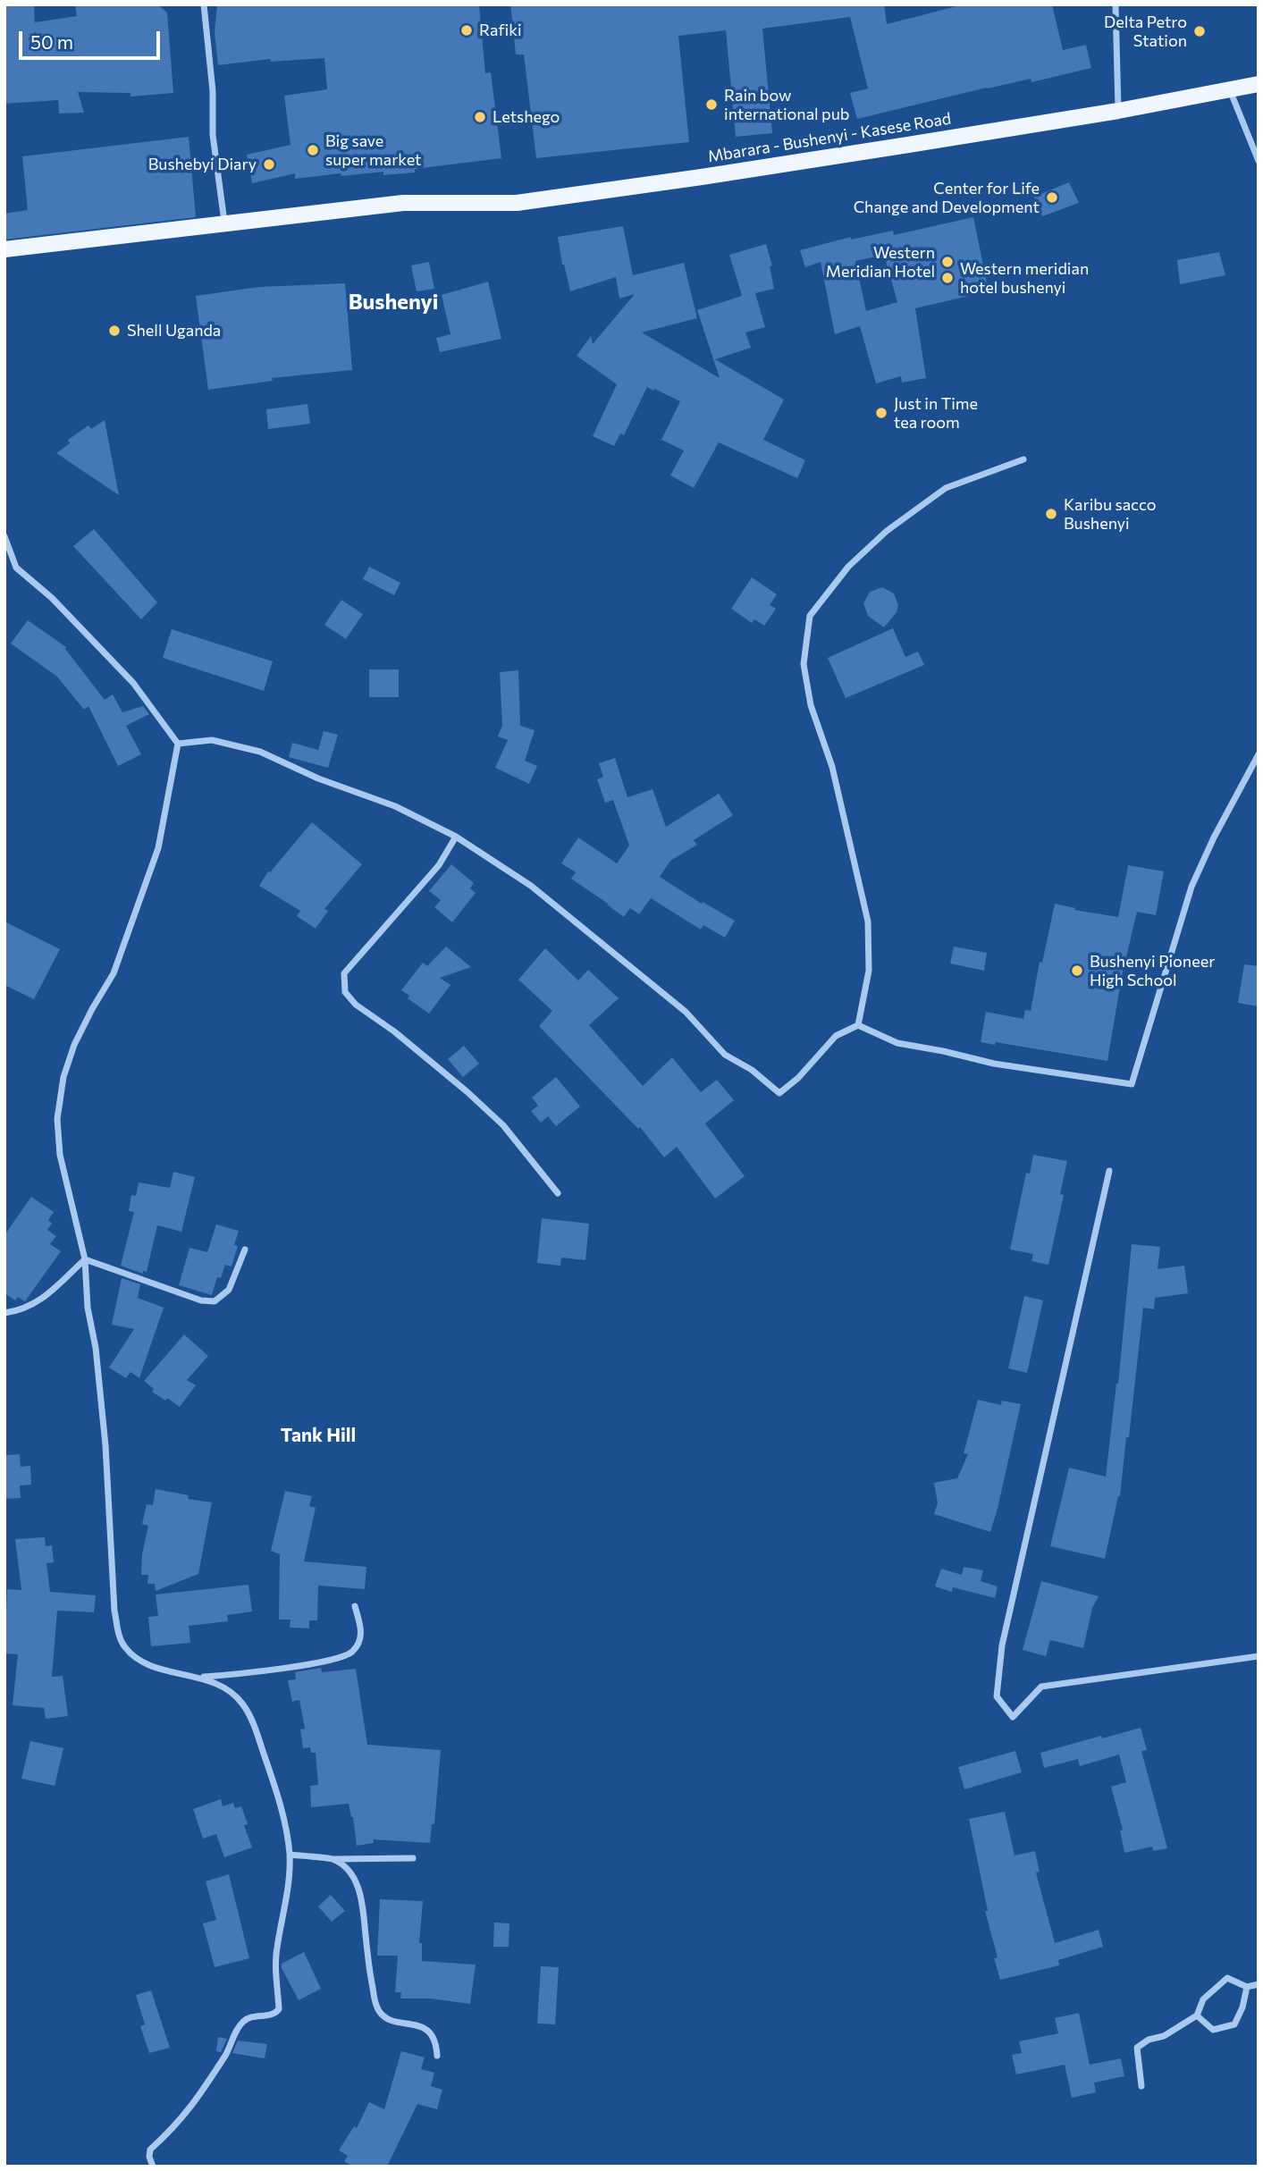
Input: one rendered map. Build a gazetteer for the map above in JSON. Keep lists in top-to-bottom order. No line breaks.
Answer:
{"streets":{"main road":["Mbarara - Bushenyi - Kasese Road"]},"districts":["Bushenyi","Tank Hill"],"places":["Rafiki","Delta Petro Station","Rain bow international pub","Letshego","Big save super market","Bushebyi Diary","Center for Life Change and Development","Western Meridian Hotel","Western meridian hotel bushenyi","Shell Uganda","Just in Time tea room","Karibu sacco Bushenyi","Bushenyi Pioneer High School"],"scale_bar":"50 m"}
